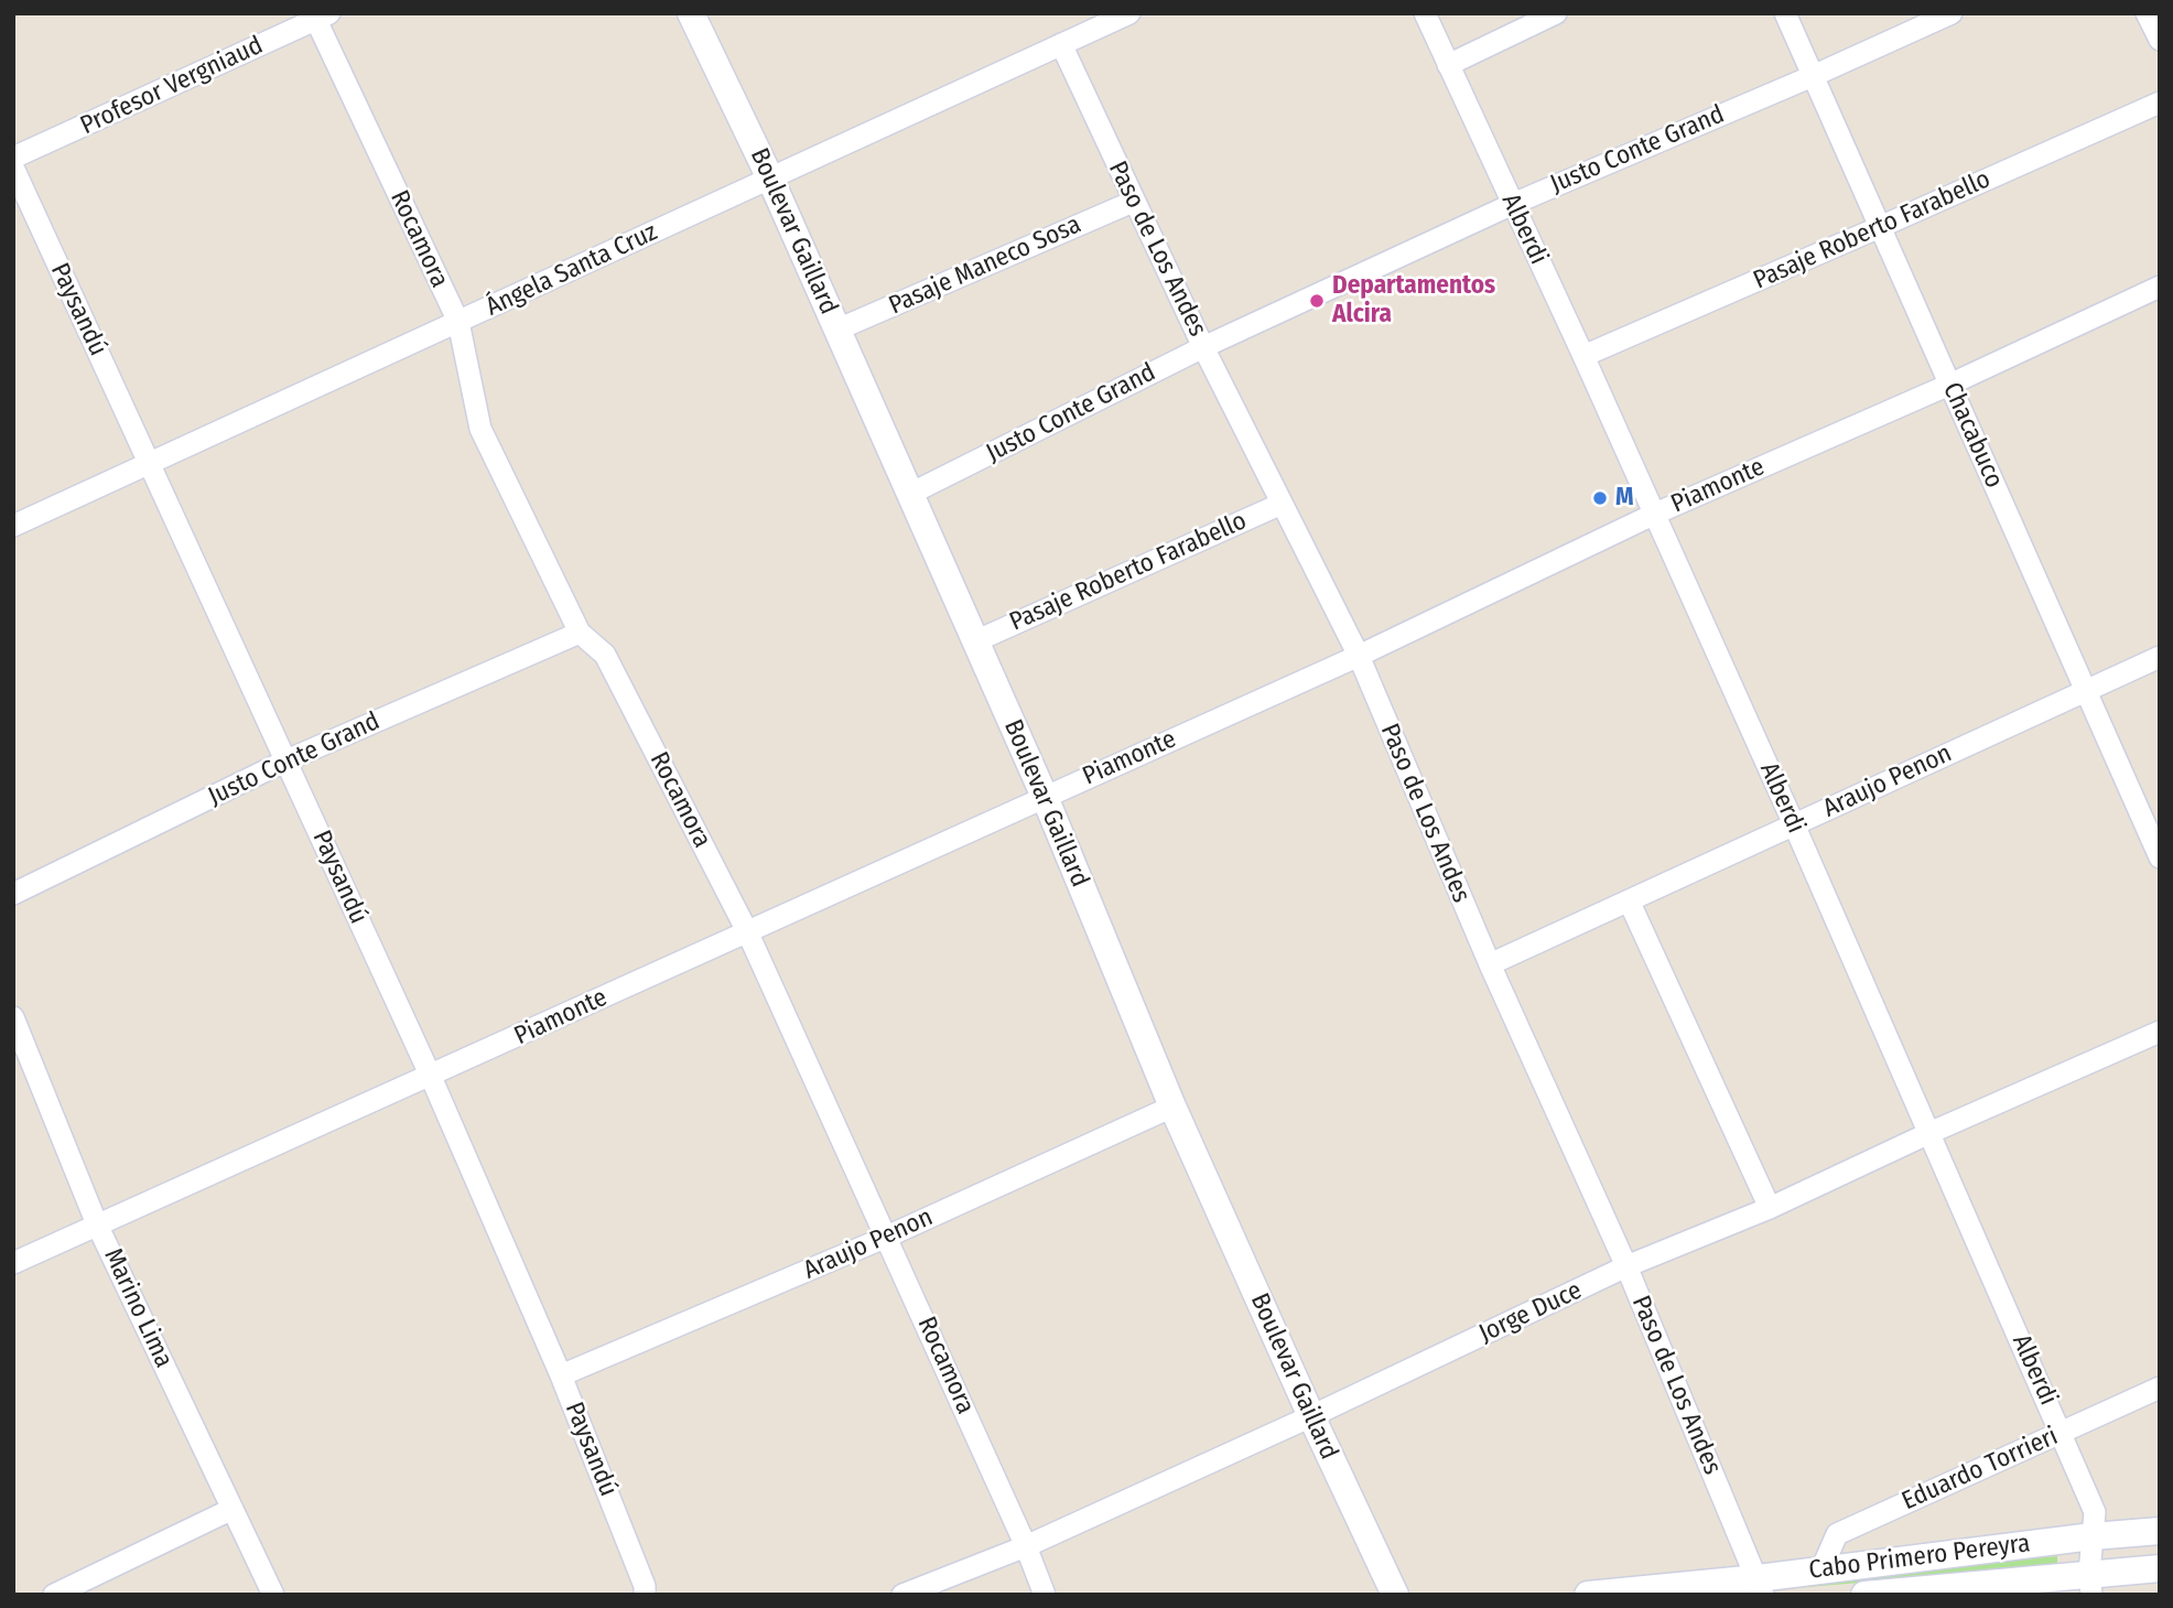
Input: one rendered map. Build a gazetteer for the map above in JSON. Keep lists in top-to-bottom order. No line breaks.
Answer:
{"streets":{"street":["Profesor Vergniaud","Justo Conte Grand","Alberdi","Pasaje Roberto Farabello","Boulevar Gaillard","Rocamora","Paso de Los Andes","Pasaje Maneco Sosa","Ángela Santa Cruz","Paysandú","Chacabuco","Piamonte","Araujo Penon","Marino Lima","Jorge Duce","Eduardo Torrieri","Cabo Primero Pereyra"]},"crossings":[["Profesor Vergniaud","Rocamora"],["Justo Conte Grand","Alberdi"],["Justo Conte Grand","Boulevar Gaillard"],["Justo Conte Grand","Rocamora"],["Justo Conte Grand","Paso de Los Andes"],["Justo Conte Grand","Paysandú"],["Justo Conte Grand","Chacabuco"],["Alberdi","Pasaje Roberto Farabello"],["Alberdi","Piamonte"],["Alberdi","Araujo Penon"],["Alberdi","Jorge Duce"],["Alberdi","Eduardo Torrieri"],["Alberdi","Cabo Primero Pereyra"],["Pasaje Roberto Farabello","Boulevar Gaillard"],["Pasaje Roberto Farabello","Paso de Los Andes"],["Pasaje Roberto Farabello","Chacabuco"],["Boulevar Gaillard","Pasaje Maneco Sosa"],["Boulevar Gaillard","Ángela Santa Cruz"],["Boulevar Gaillard","Piamonte"],["Boulevar Gaillard","Araujo Penon"],["Boulevar Gaillard","Jorge Duce"],["Rocamora","Ángela Santa Cruz"],["Rocamora","Piamonte"],["Rocamora","Araujo Penon"],["Rocamora","Jorge Duce"],["Paso de Los Andes","Pasaje Maneco Sosa"],["Paso de Los Andes","Ángela Santa Cruz"],["Paso de Los Andes","Piamonte"],["Paso de Los Andes","Araujo Penon"],["Paso de Los Andes","Jorge Duce"],["Paso de Los Andes","Cabo Primero Pereyra"],["Ángela Santa Cruz","Paysandú"],["Paysandú","Piamonte"],["Paysandú","Araujo Penon"],["Chacabuco","Piamonte"],["Chacabuco","Araujo Penon"],["Piamonte","Marino Lima"],["Eduardo Torrieri","Cabo Primero Pereyra"]],"places":["Departamentos Alcira","M"]}
